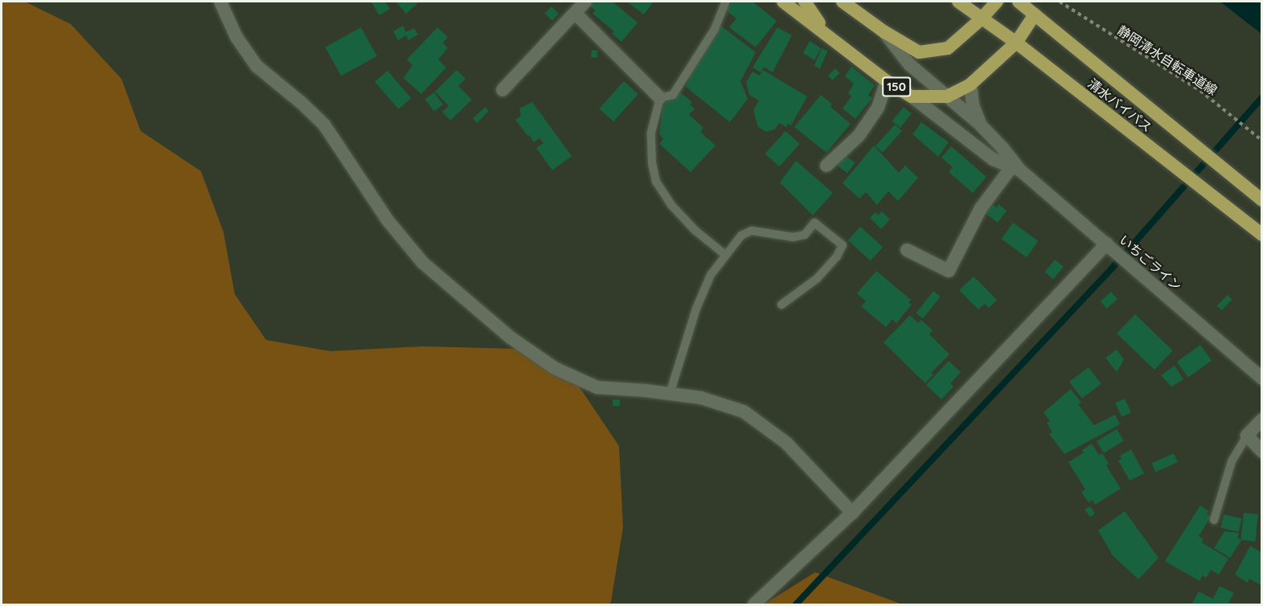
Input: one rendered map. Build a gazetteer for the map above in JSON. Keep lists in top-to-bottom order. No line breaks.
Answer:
{"streets":{"highway":["150","清水バイパス"],"street":["いちごライン"],"path":["静岡清水自転車道線"]},"crossings":[["150","清水バイパス"]]}
